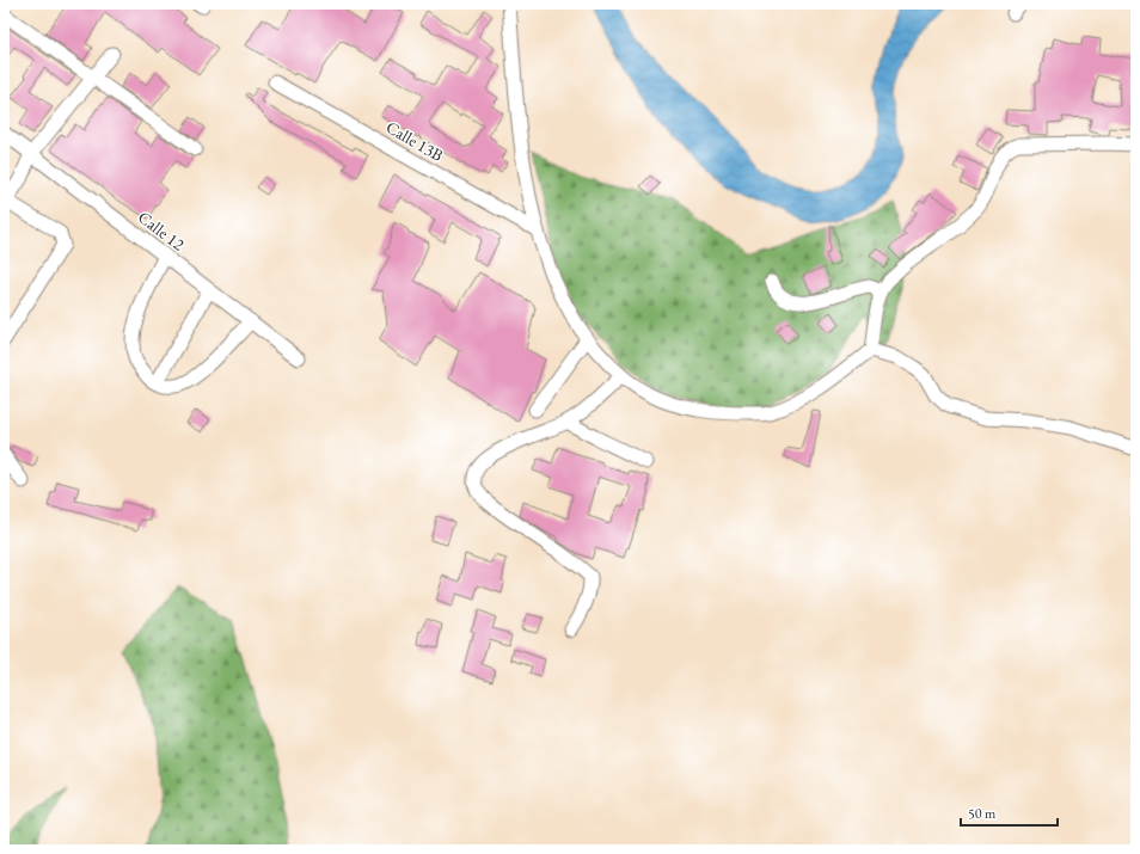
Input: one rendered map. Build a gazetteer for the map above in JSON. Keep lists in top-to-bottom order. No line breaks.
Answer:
{"streets":{"street":["Calle 13B","Calle 12"]},"scale_bar":"50 m"}
